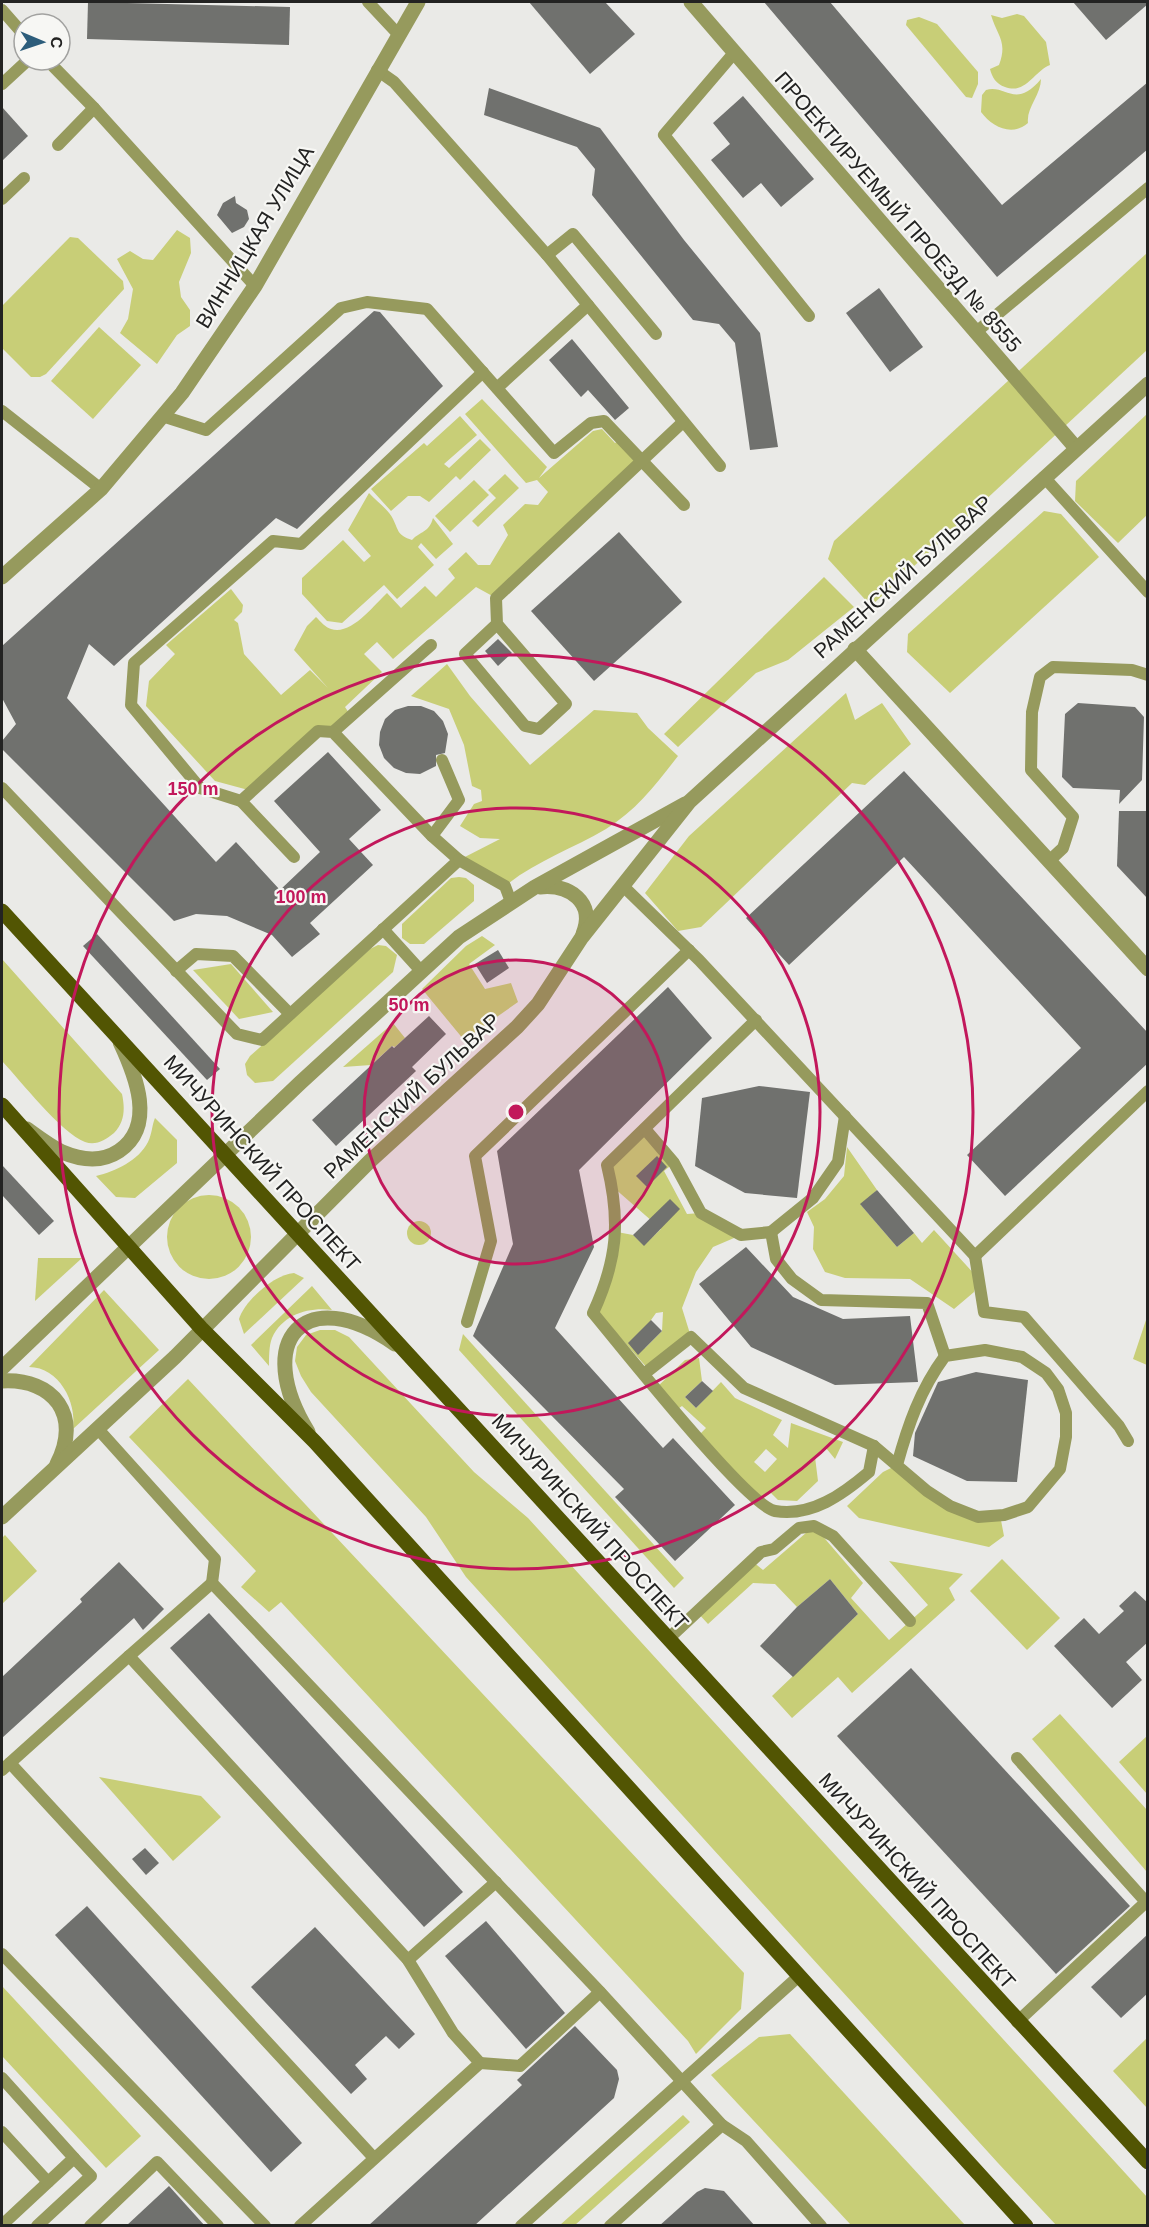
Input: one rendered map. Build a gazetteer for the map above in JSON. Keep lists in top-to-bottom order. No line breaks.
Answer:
{"streets":{"main road":["МИЧУРИНСКИЙ ПРОСПЕКТ"],"street":["ПРОЕКТИРУЕМЫЙ ПРОЕЗД № 8555","ВИННИЦКАЯ УЛИЦА","РАМЕНСКИЙ БУЛЬВАР"]},"crossings":[["ПРОЕКТИРУЕМЫЙ ПРОЕЗД № 8555","РАМЕНСКИЙ БУЛЬВАР"],["РАМЕНСКИЙ БУЛЬВАР","МИЧУРИНСКИЙ ПРОСПЕКТ"]],"north":"right","rings":["150 m","100 m","50 m"]}
